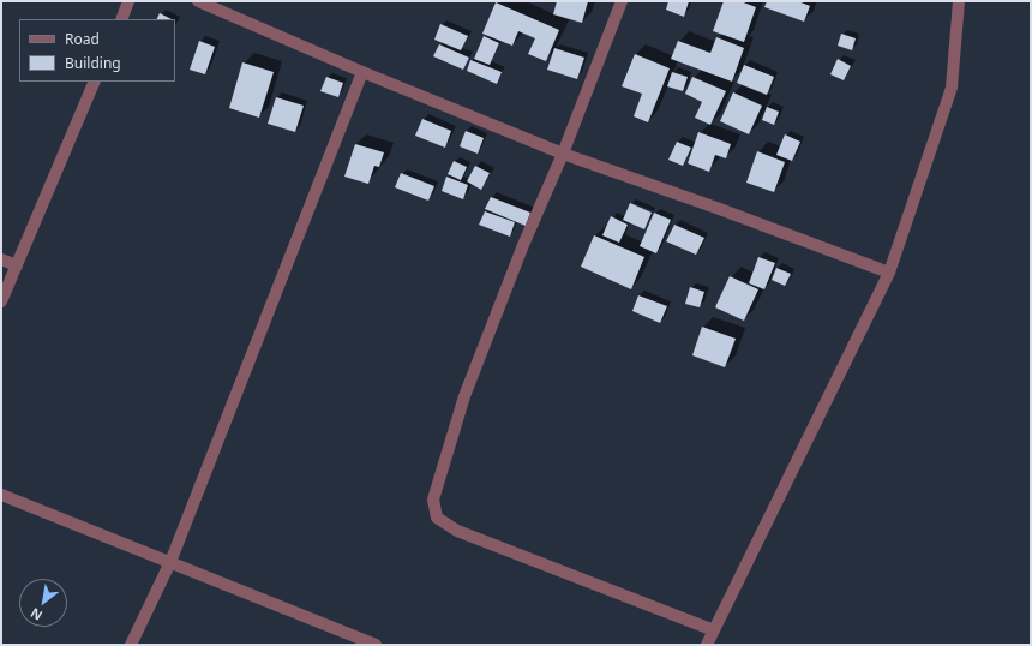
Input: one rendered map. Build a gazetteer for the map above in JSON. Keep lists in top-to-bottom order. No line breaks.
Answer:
{"legend":["Road","Building"],"north":"bottom left"}
